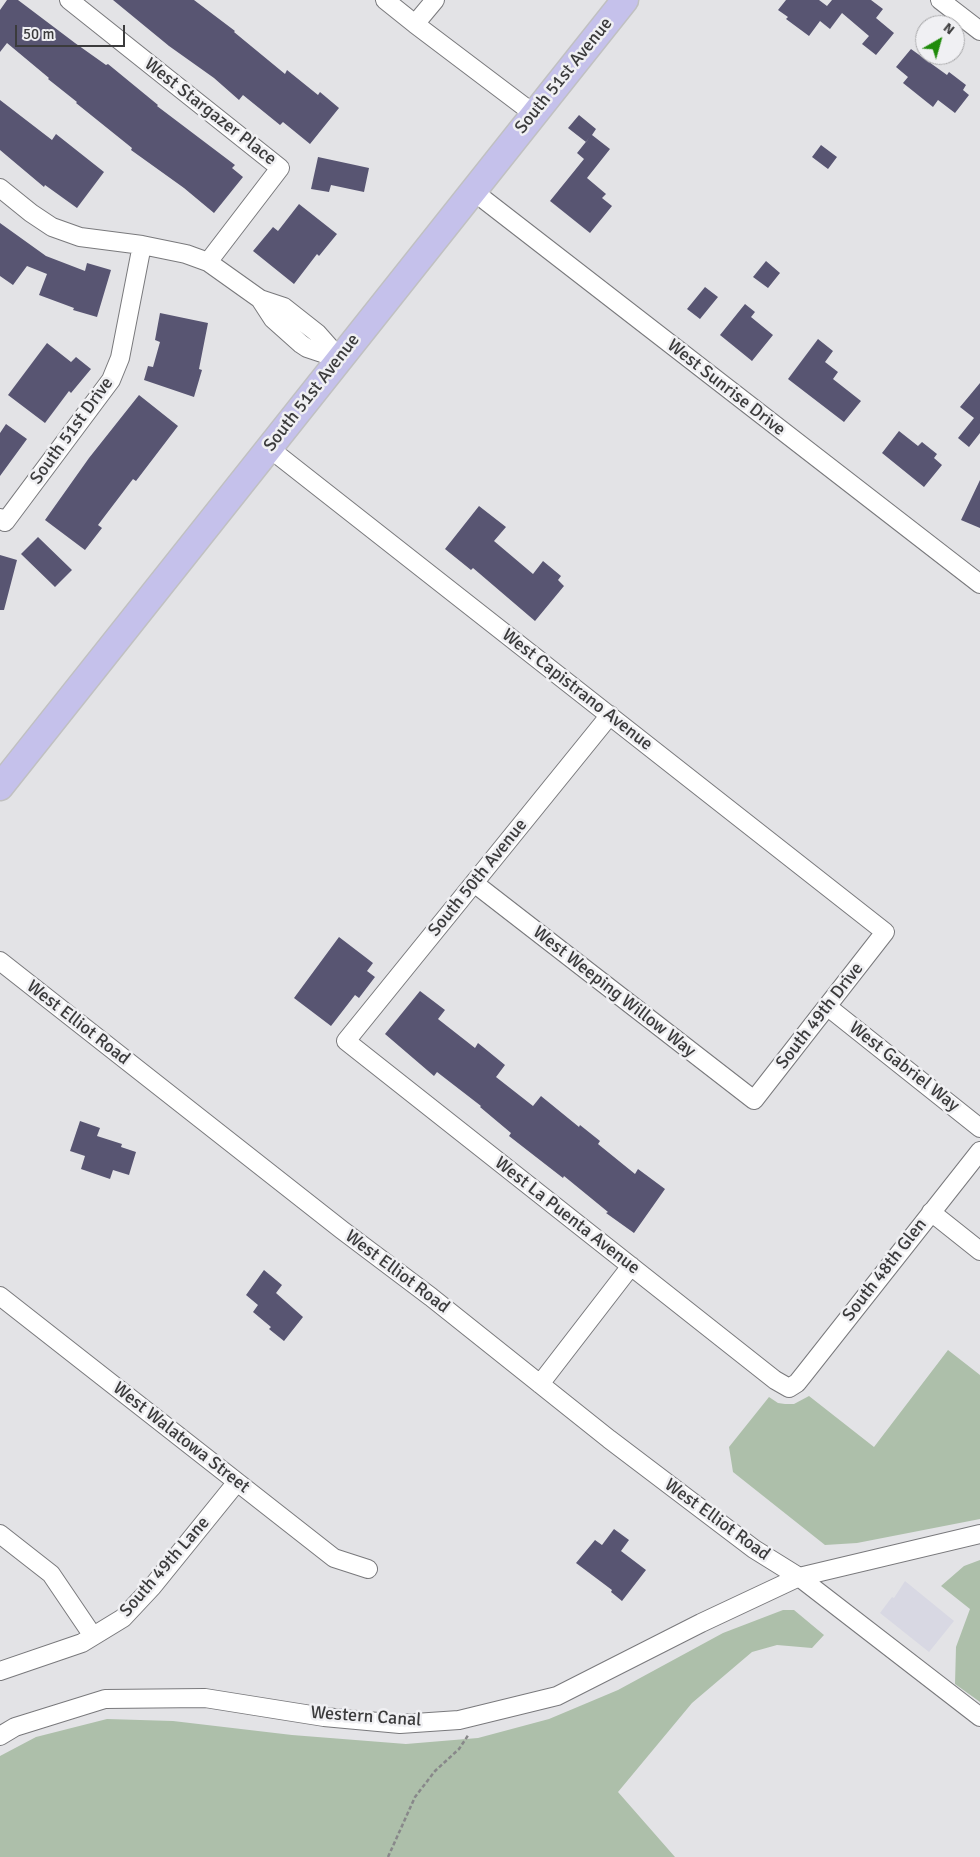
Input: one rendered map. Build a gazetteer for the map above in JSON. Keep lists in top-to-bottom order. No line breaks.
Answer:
{"streets":{"main road":["South 51st Avenue"],"street":["West Stargazer Place","West Sunrise Drive","South 51st Drive","West Capistrano Avenue","South 50th Avenue","West Weeping Willow Way","South 49th Drive","West Elliot Road","West Gabriel Way","West La Puenta Avenue","South 48th Glen","West Walatowa Street","South 49th Lane","Western Canal"]},"crossings":[["South 51st Avenue","West Sunrise Drive"],["South 51st Avenue","West Capistrano Avenue"],["West Capistrano Avenue","South 50th Avenue"],["West Capistrano Avenue","South 49th Drive"],["South 50th Avenue","West Weeping Willow Way"],["South 50th Avenue","West La Puenta Avenue"],["West Weeping Willow Way","South 49th Drive"],["South 49th Drive","West Gabriel Way"],["West Elliot Road","Western Canal"],["West La Puenta Avenue","South 48th Glen"],["West Walatowa Street","South 49th Lane"]],"scale_bar":"50 m","north":"top right"}
